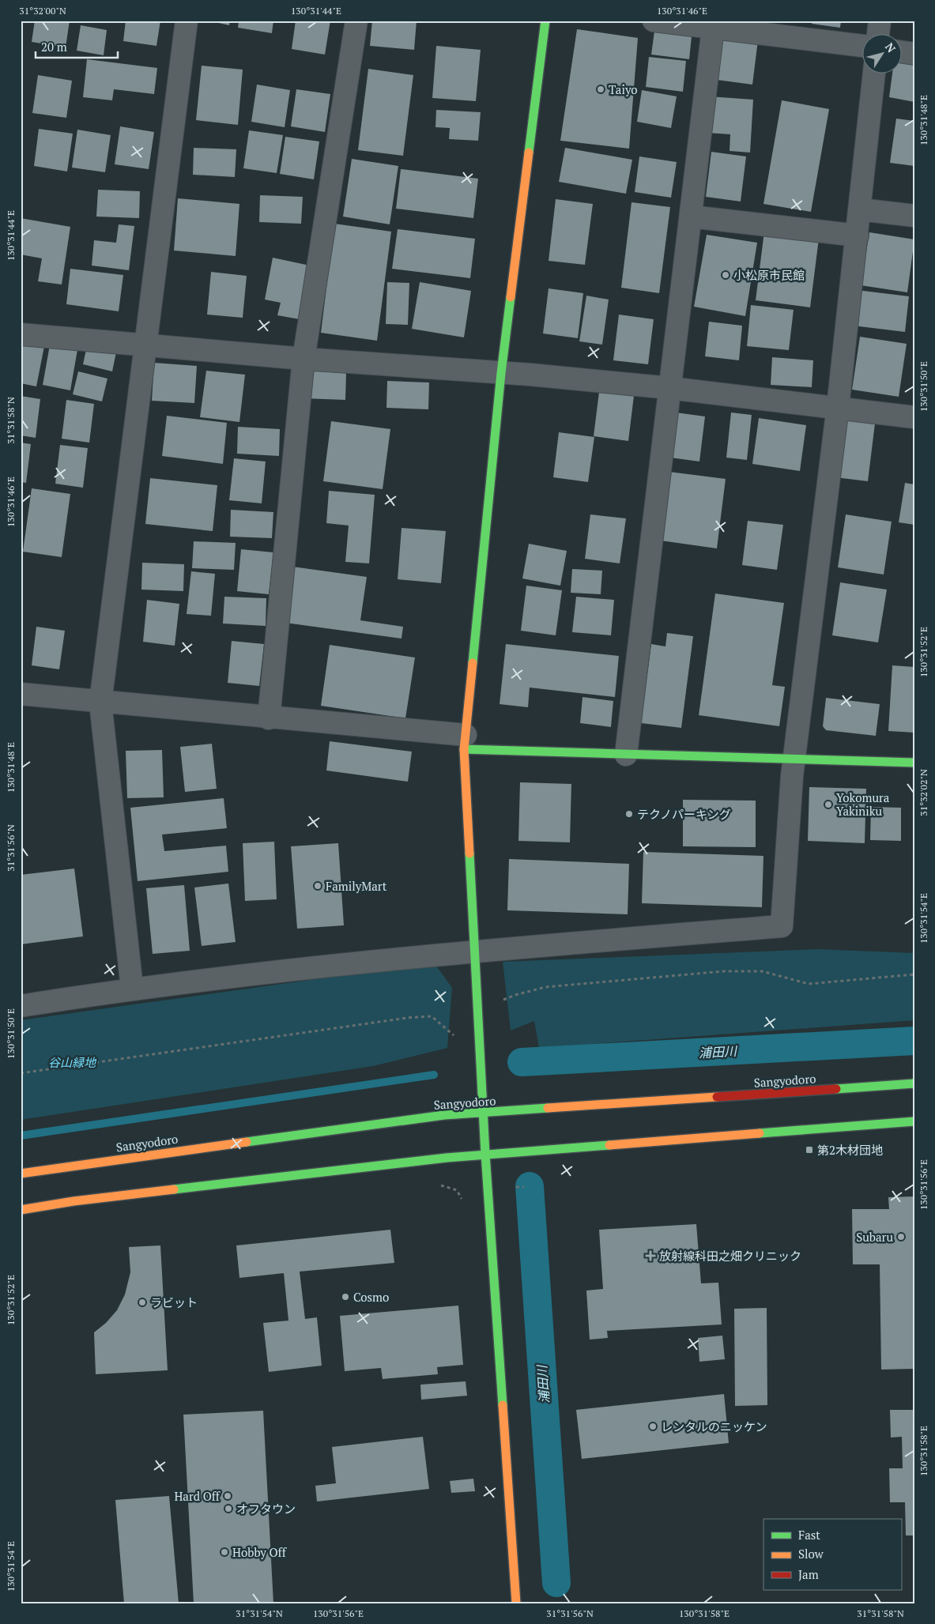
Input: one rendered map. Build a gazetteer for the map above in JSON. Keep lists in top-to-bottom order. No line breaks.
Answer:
{"streets":{"street":["Sangyodoro"]},"water":["浦田川"],"parks":["谷山緑地"],"places":{"other":["Taiyo","小松原市民館","Yokomura Yakiniku","テクノパーキング","FamilyMart","Subaru","Cosmo","ラビット","レンタルのニッケン","Hard Off","オフタウン","Hobby Off"],"transit":["第2木材団地"],"health":["放射線科田之畑クリニック"]},"legend":["Fast","Slow","Jam"],"scale_bar":"20 m","north":"top right","coordinates":["31°32'00\"N","130°31'44\"E","130°31'46\"E","130°31'48\"E","130°31'50\"E","31°31'58\"N","130°31'52\"E","31°32'02\"N","31°31'56\"N","130°31'54\"E","130°31'56\"E","130°31'58\"E","31°31'54\"N"]}
